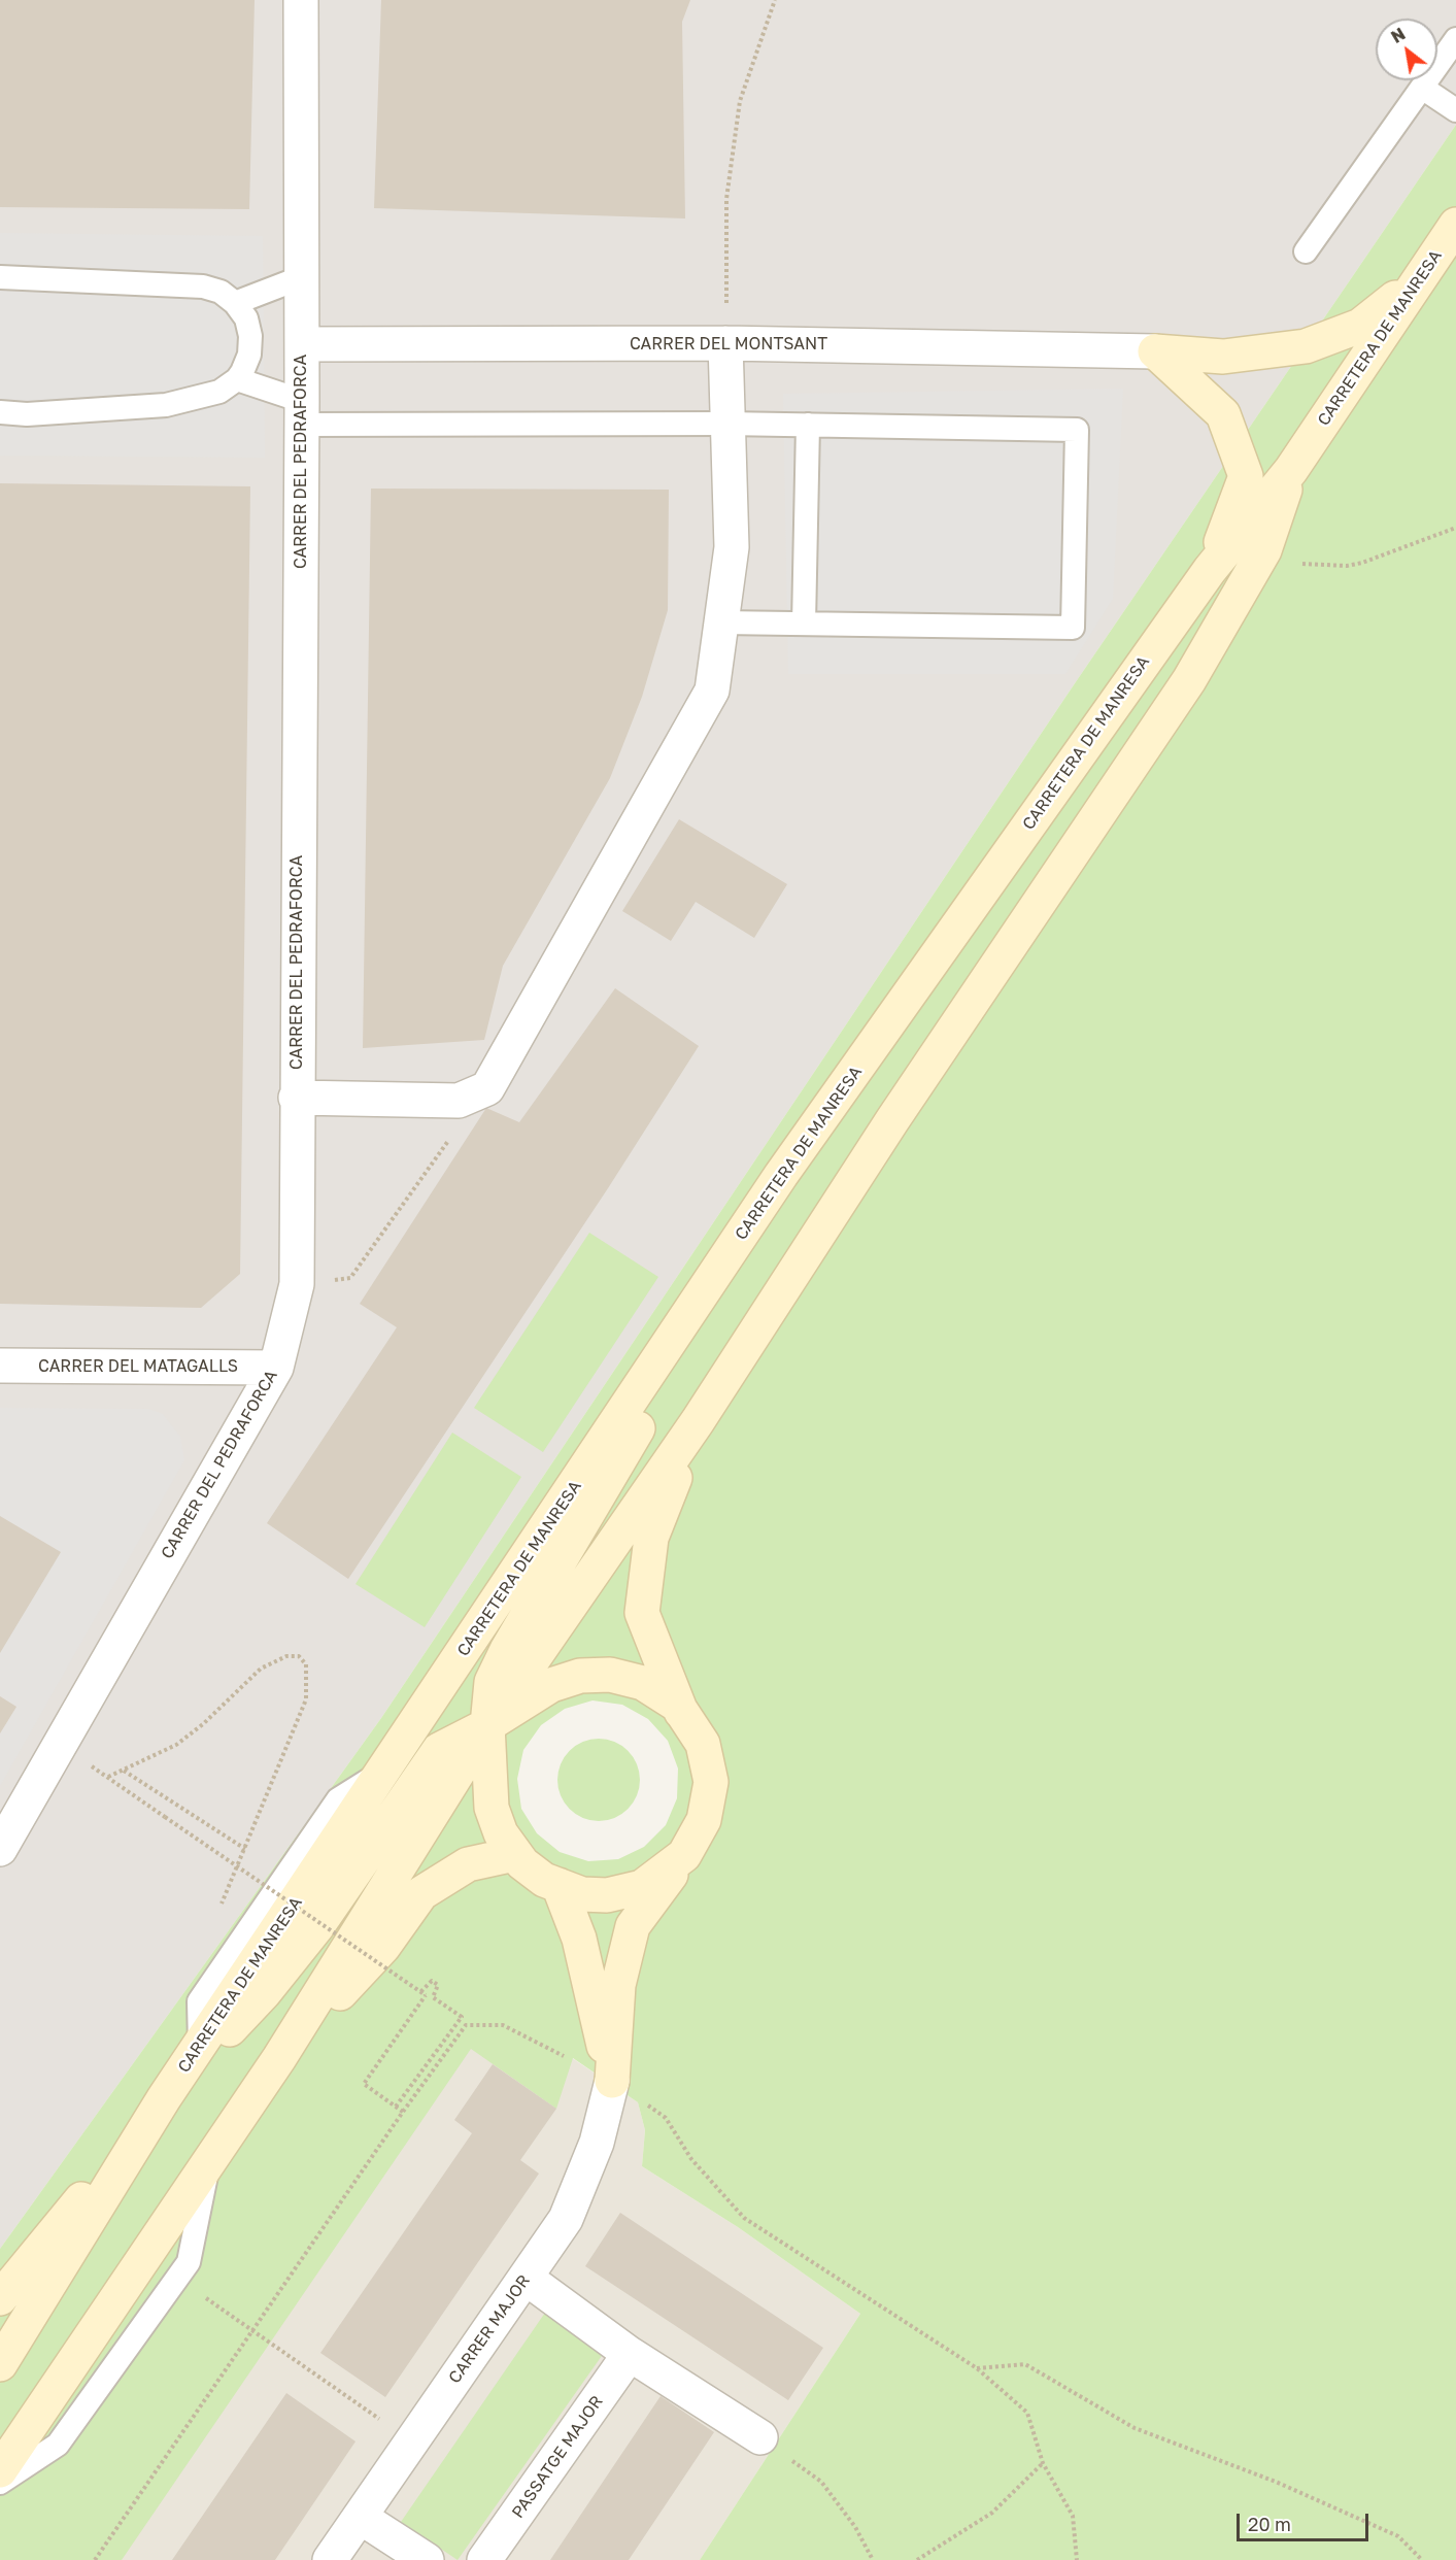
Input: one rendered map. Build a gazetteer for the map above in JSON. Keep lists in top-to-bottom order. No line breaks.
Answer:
{"streets":{"main road":["CARRETERA DE MANRESA"],"street":["CARRER DEL MONTSANT","CARRER DEL PEDRAFORCA","CARRER DEL MATAGALLS","CARRER MAJOR","PASSATGE MAJOR"]},"crossings":[["CARRER DEL MONTSANT","CARRER DEL PEDRAFORCA"],["CARRER DEL PEDRAFORCA","CARRER DEL MATAGALLS"]],"scale_bar":"20 m","north":"top left"}
